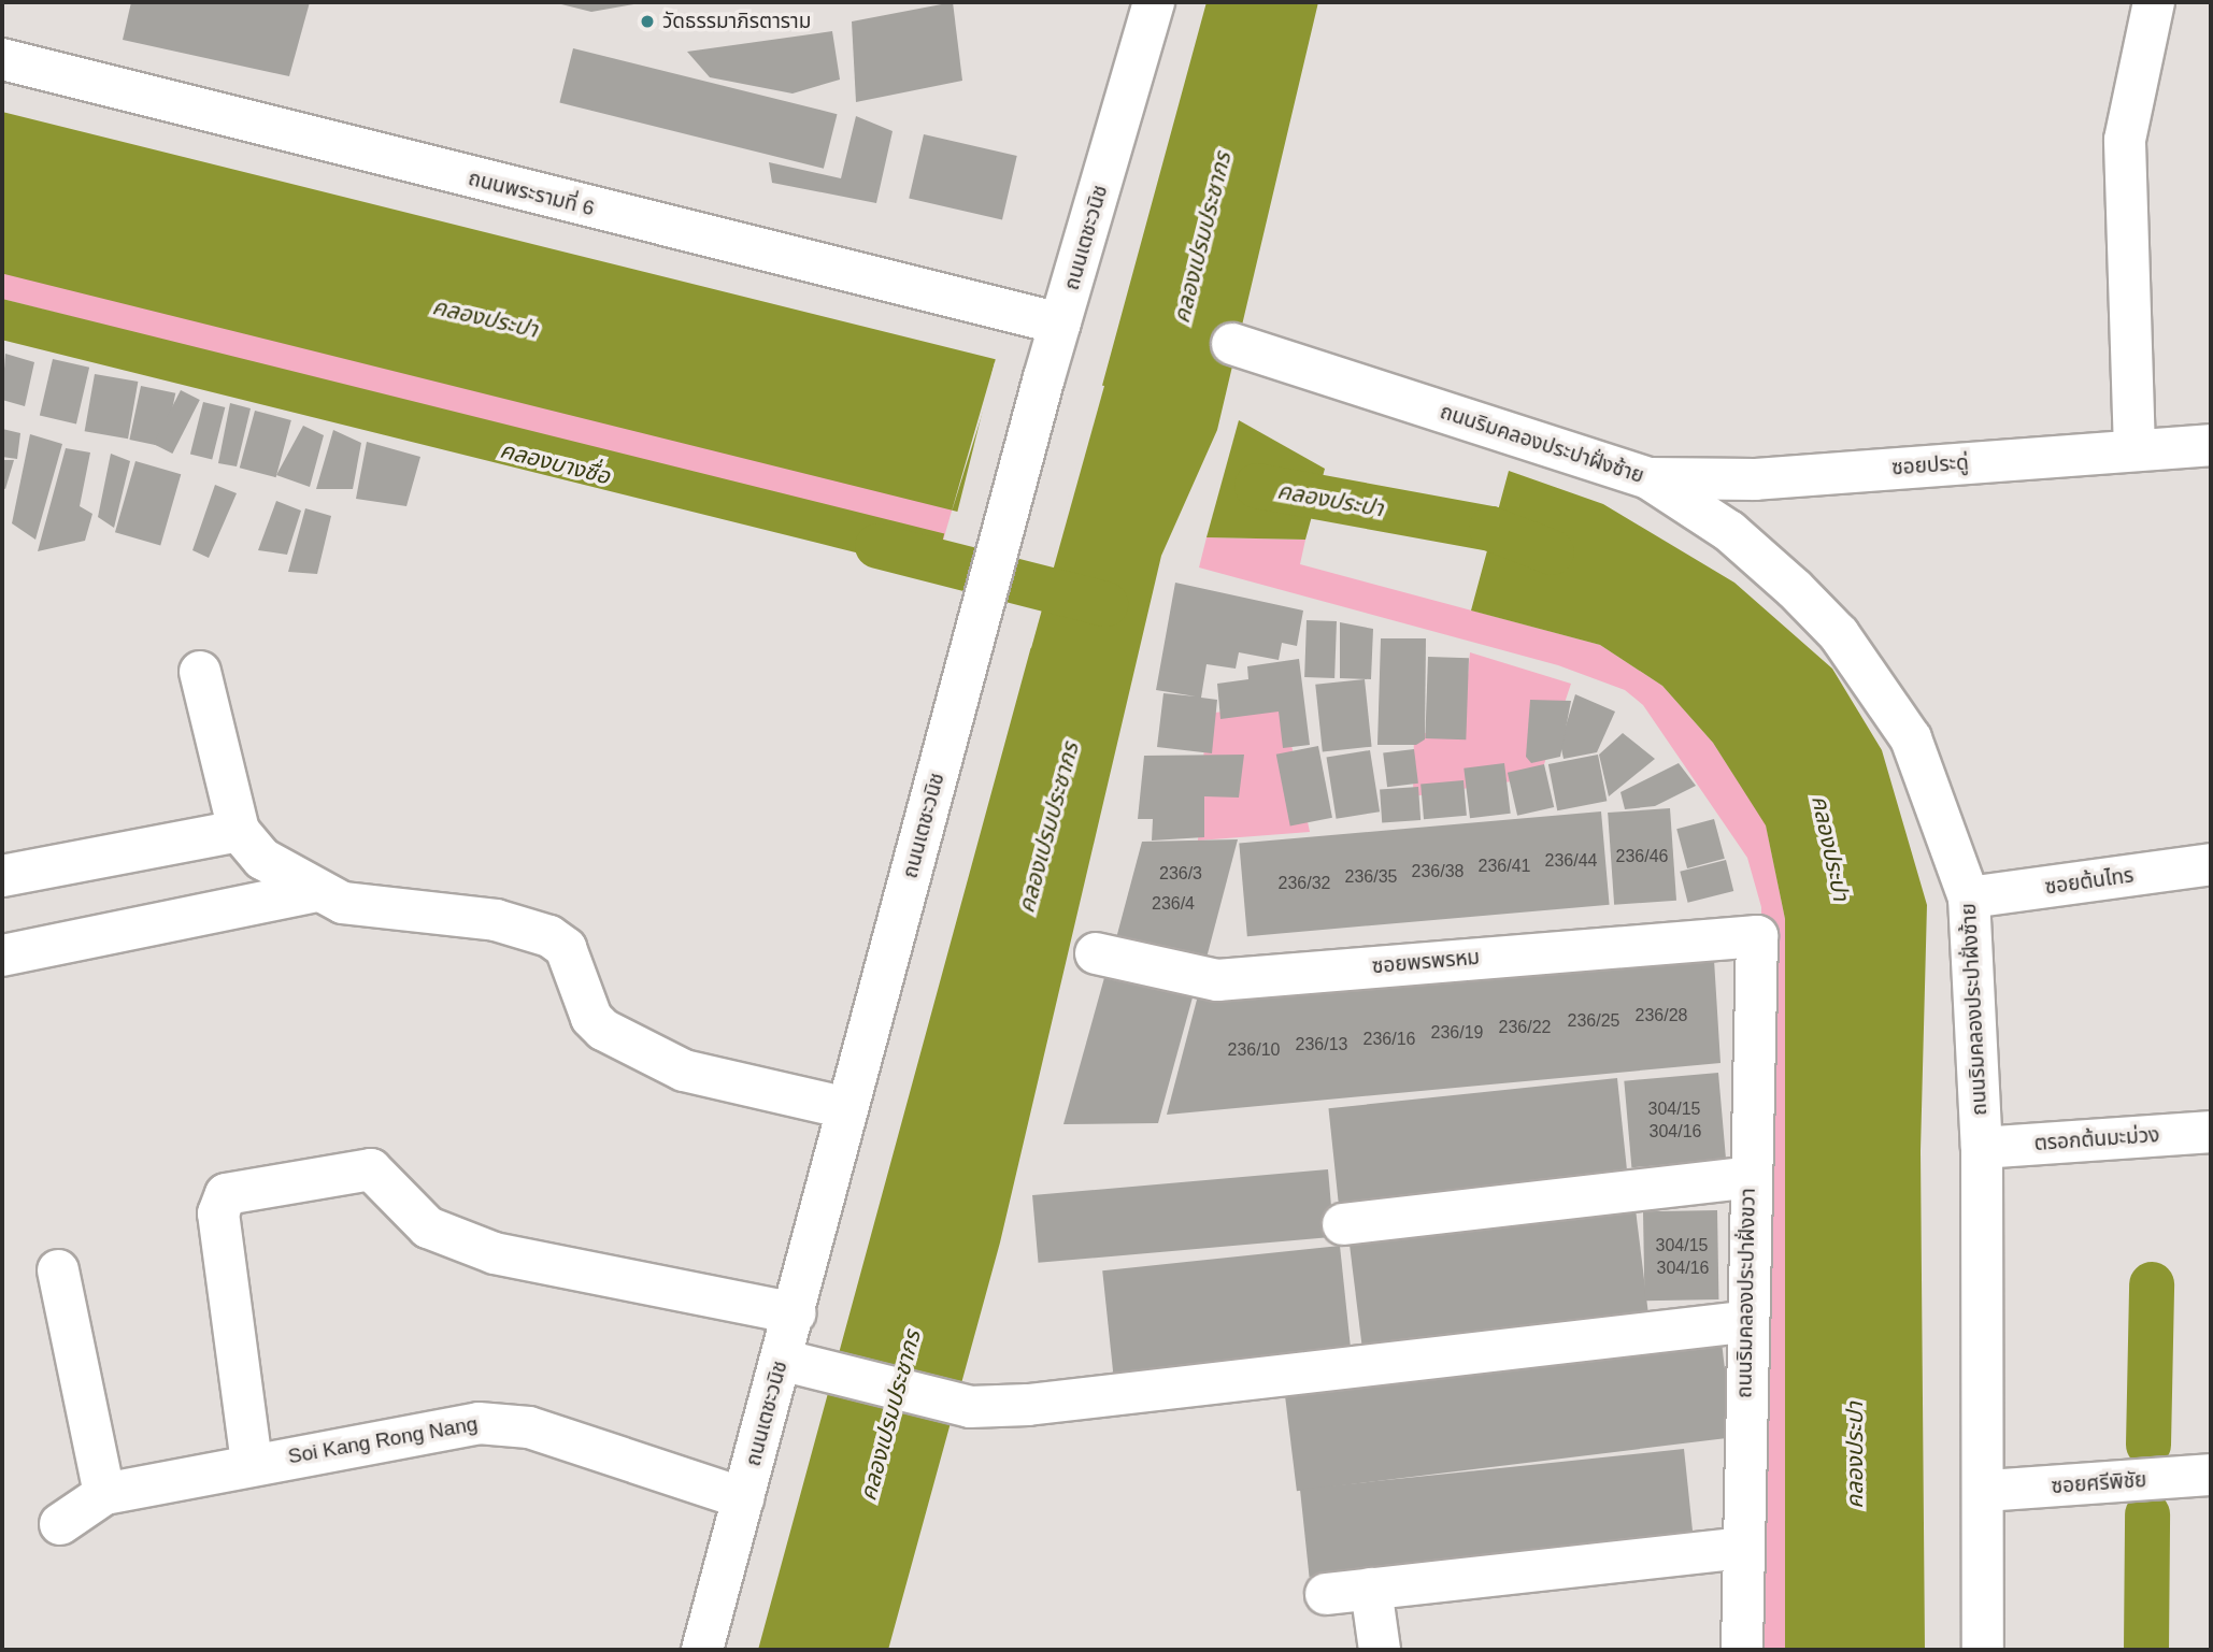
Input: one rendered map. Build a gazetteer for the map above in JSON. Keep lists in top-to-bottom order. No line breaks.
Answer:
{"streets":{"street":["ถนนพระรามที่ 6","ถนนเตชะวนิช","ถนนริมคลองประปาฝั่งซ้าย","ซอยประดู่","ซอยต้นไทร","ซอยพรพรหม","ตรอกต้นมะม่วง","ถนนริมคลองประปาฝั่งขวา","Soi Kang Rong Nang","ซอยศรีพิชัย"]},"crossings":[["ถนนพระรามที่ 6","ถนนเตชะวนิช"],["ถนนเตชะวนิช","Soi Kang Rong Nang"],["ถนนริมคลองประปาฝั่งซ้าย","ซอยประดู่"],["ถนนริมคลองประปาฝั่งซ้าย","ซอยต้นไทร"],["ถนนริมคลองประปาฝั่งซ้าย","ตรอกต้นมะม่วง"],["ถนนริมคลองประปาฝั่งซ้าย","ซอยศรีพิชัย"],["ซอยพรพรหม","ถนนริมคลองประปาฝั่งขวา"]],"water":["คลองเปรมประชากร","คลองประปา","คลองบางซื่อ"],"places":["วัดธรรมาภิรตาราม"],"house_numbers":["236/46","236/44","236/41","236/38","236/3","236/35","236/32","236/4","236/28","236/25","236/22","236/19","236/16","236/13","236/10","304/15","304/16","304/15","304/16"]}
